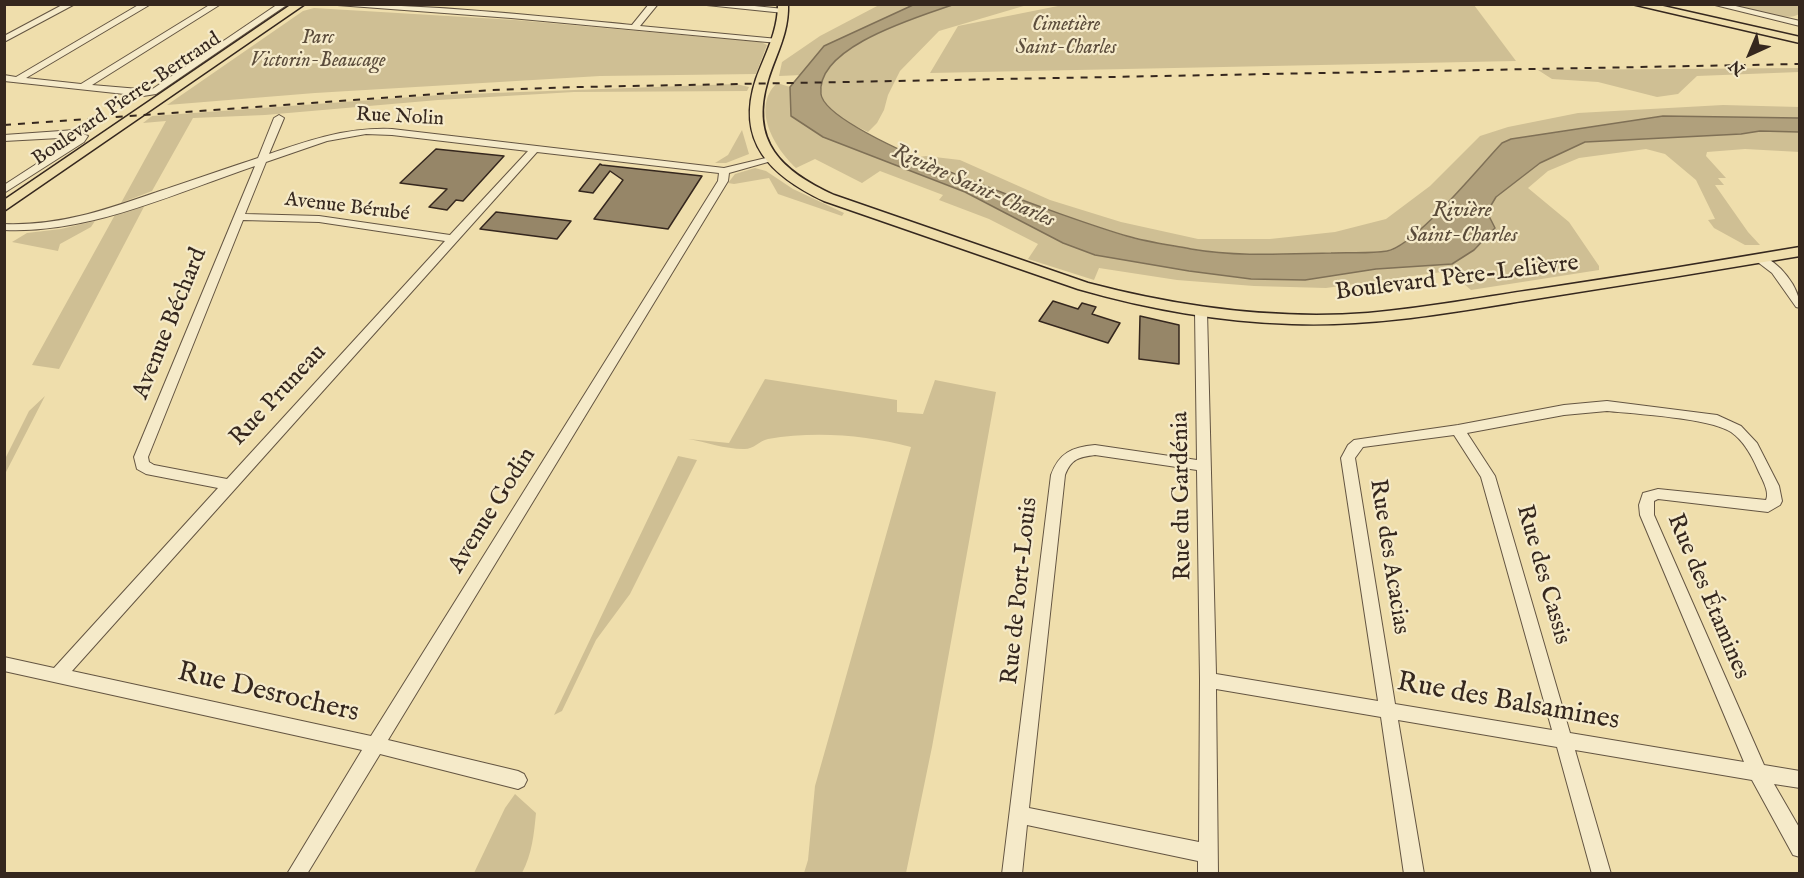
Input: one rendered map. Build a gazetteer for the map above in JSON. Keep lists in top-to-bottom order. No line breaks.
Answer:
{"streets":{"main road":["Boulevard Pierre-Bertrand","Boulevard Père-Lelièvre"],"street":["Rue Nolin","Avenue Bérubé","Avenue Béchard","Rue Pruneau","Rue du Gardénia","Avenue Godin","Rue des Acacias","Rue des Cassis","Rue de Port-Louis","Rue des Étamines","Rue Desrochers","Rue des Balsamines"]},"crossings":[["Rue Nolin","Boulevard Père-Lelièvre"],["Rue Nolin","Avenue Béchard"],["Rue Nolin","Rue Pruneau"],["Rue Nolin","Avenue Godin"],["Avenue Bérubé","Avenue Béchard"],["Avenue Bérubé","Rue Pruneau"],["Boulevard Père-Lelièvre","Rue du Gardénia"],["Avenue Béchard","Rue Pruneau"],["Rue Pruneau","Rue Desrochers"],["Rue du Gardénia","Rue de Port-Louis"],["Rue du Gardénia","Rue des Balsamines"],["Avenue Godin","Rue Desrochers"],["Rue des Acacias","Rue des Étamines"],["Rue des Acacias","Rue des Balsamines"],["Rue des Cassis","Rue des Étamines"],["Rue des Cassis","Rue des Balsamines"],["Rue des Étamines","Rue des Balsamines"]],"water":["Rivière Saint-Charles"],"parks":["Cimetière Saint-Charles","Parc Victorin-Beaucage"],"north":"bottom left"}
